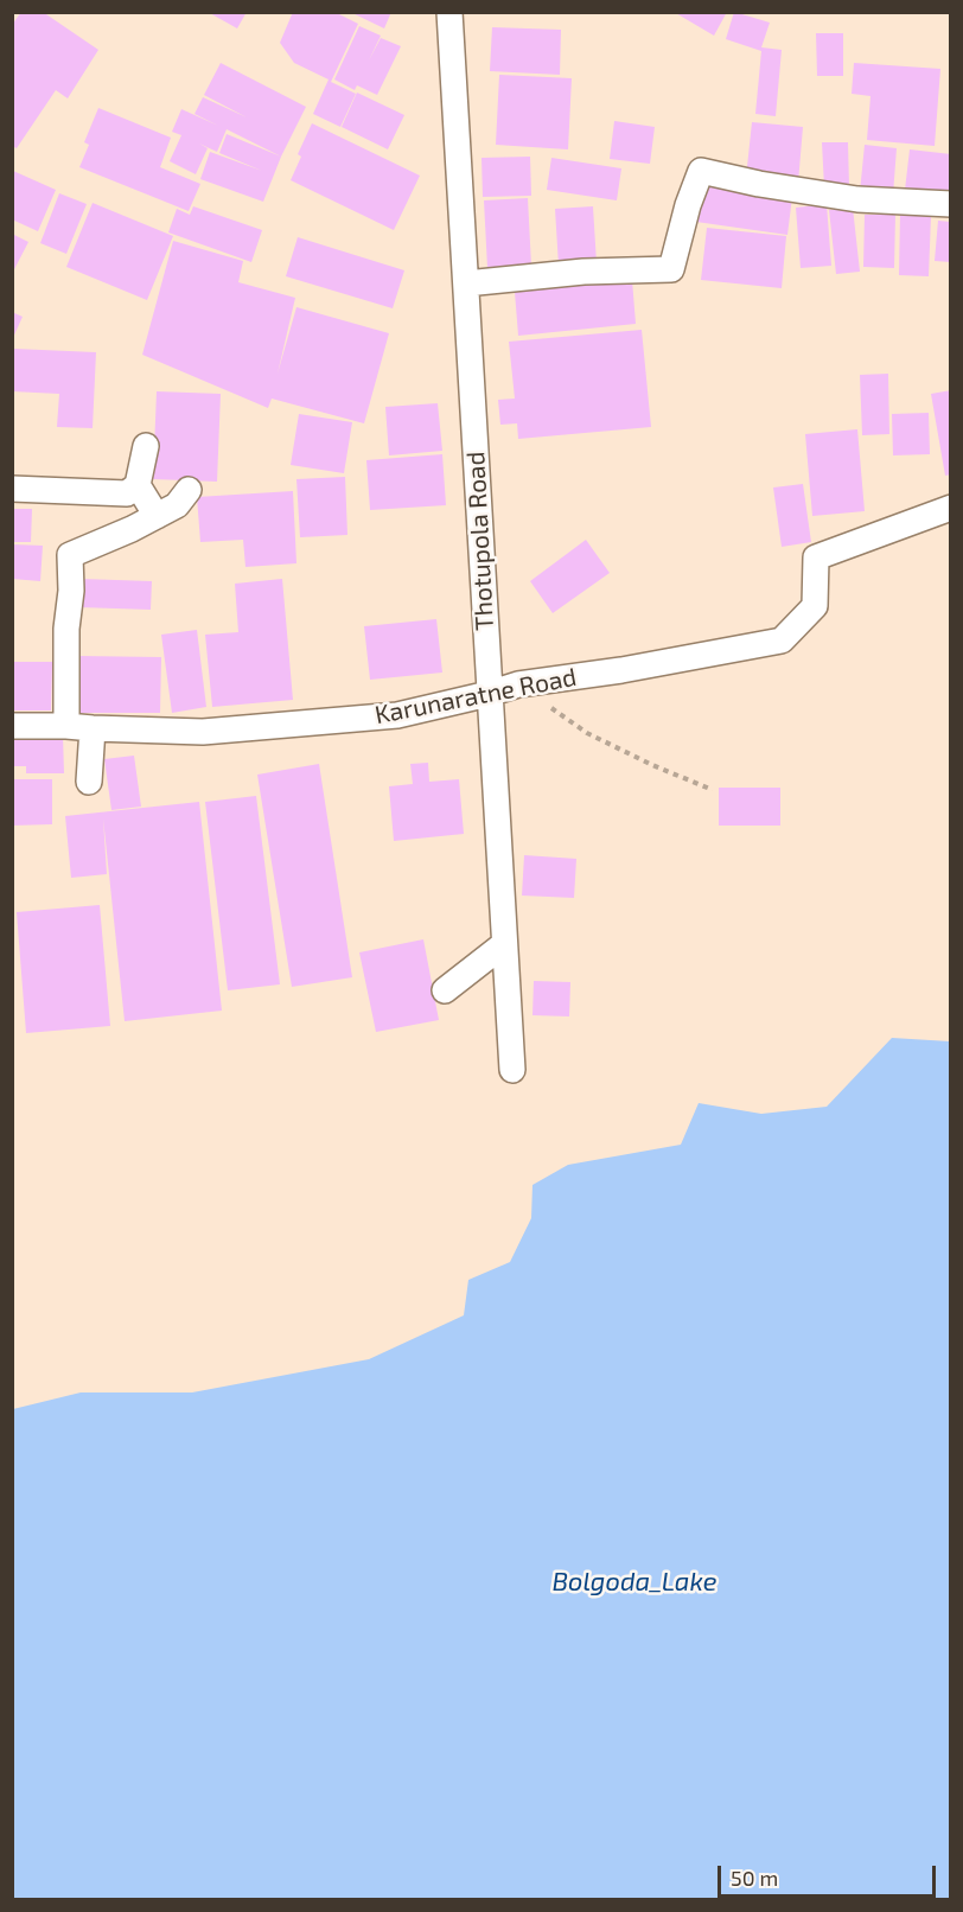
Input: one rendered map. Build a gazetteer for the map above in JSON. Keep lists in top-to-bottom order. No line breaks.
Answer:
{"streets":{"street":["Thotupola Road","Karunaratne Road"]},"crossings":[["Thotupola Road","Karunaratne Road"]],"water":["Bolgoda_Lake"],"scale_bar":"50 m"}
